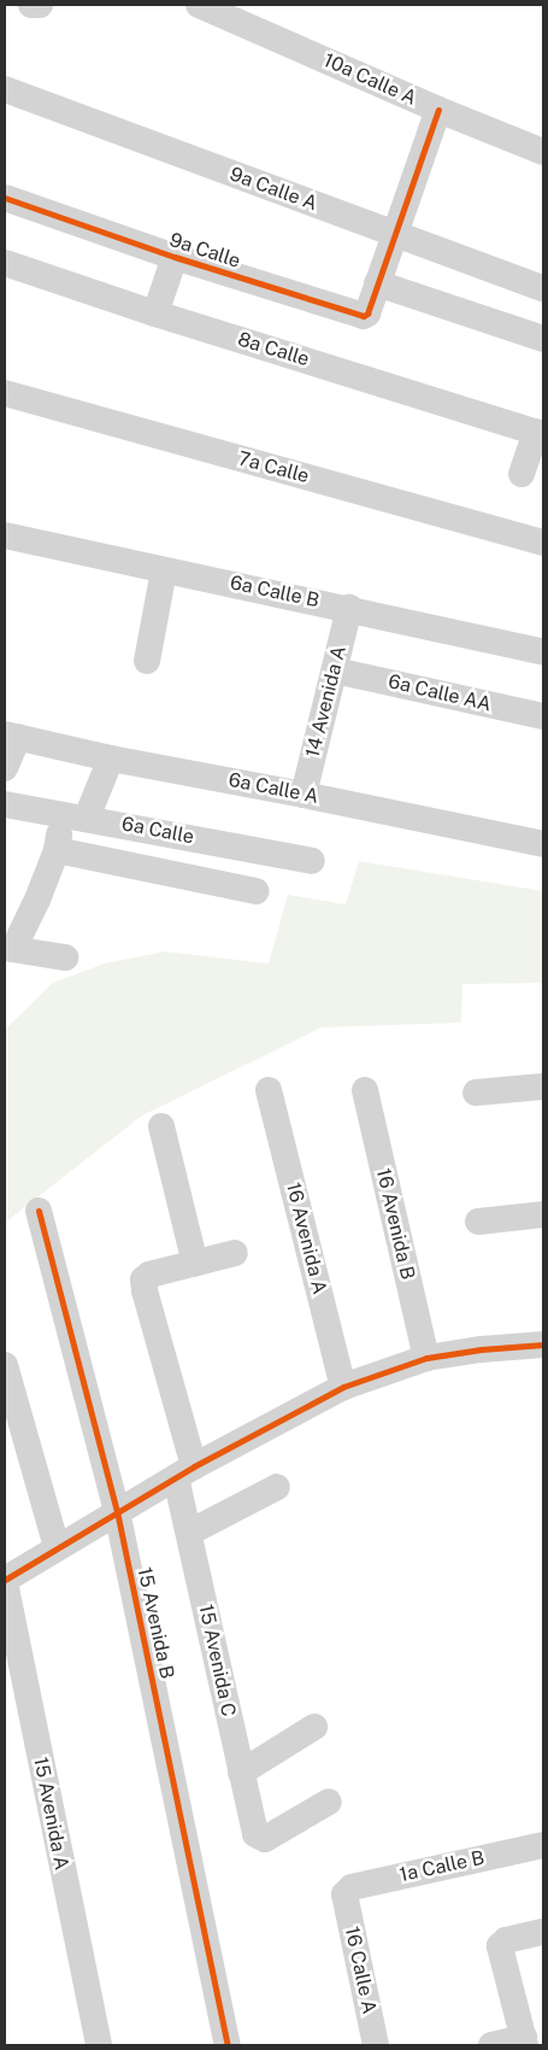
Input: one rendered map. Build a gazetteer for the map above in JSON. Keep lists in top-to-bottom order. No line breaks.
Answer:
{"streets":{"street":["10a Calle A","9a Calle A","9a Calle","8a Calle","7a Calle","6a Calle B","6a Calle AA","14 Avenida A","6a Calle A","6a Calle","16 Avenida B","16 Avenida A","15 Avenida B","15 Avenida C","15 Avenida A","1a Calle B","16 Calle A"]},"crossings":[["6a Calle B","14 Avenida A"],["6a Calle AA","14 Avenida A"],["14 Avenida A","6a Calle A"],["1a Calle B","16 Calle A"]]}
